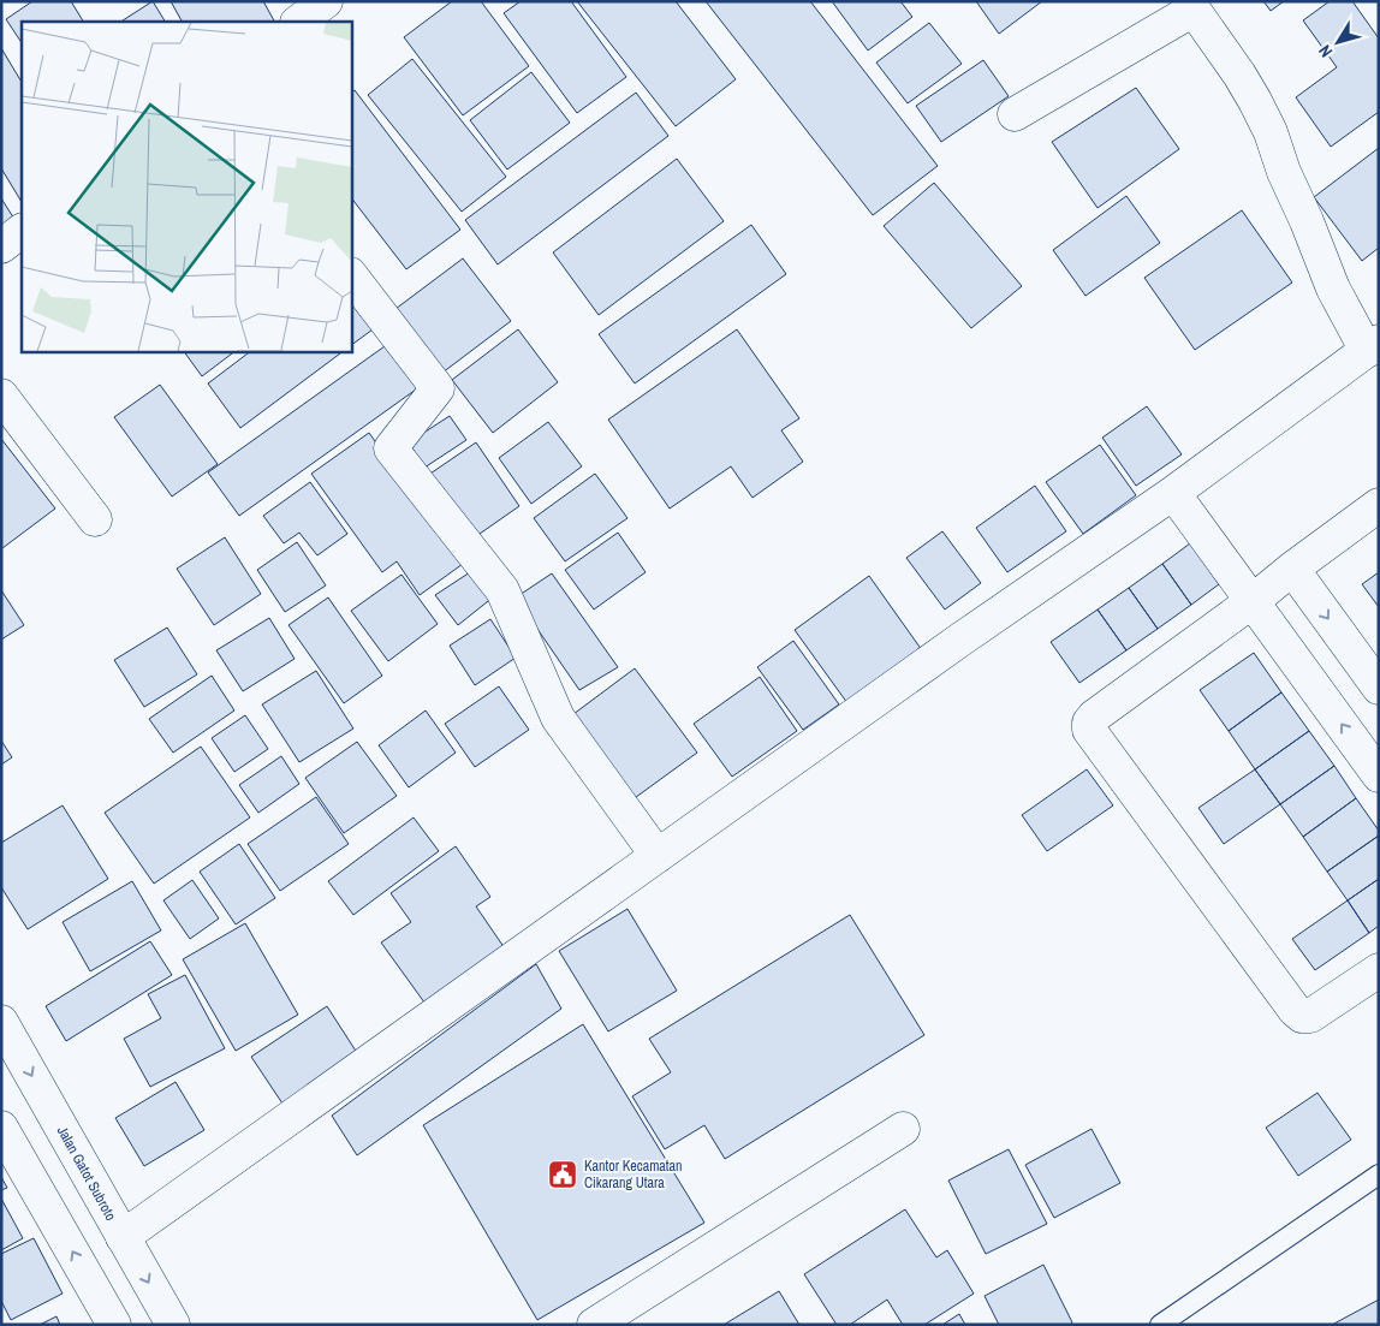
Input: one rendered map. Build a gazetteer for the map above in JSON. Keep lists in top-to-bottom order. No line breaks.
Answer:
{"streets":{"main road":["Jalan Gatot Subroto"]},"places":{"public building":["Kantor Kecamatan Cikarang Utara"]},"north":"bottom left"}
